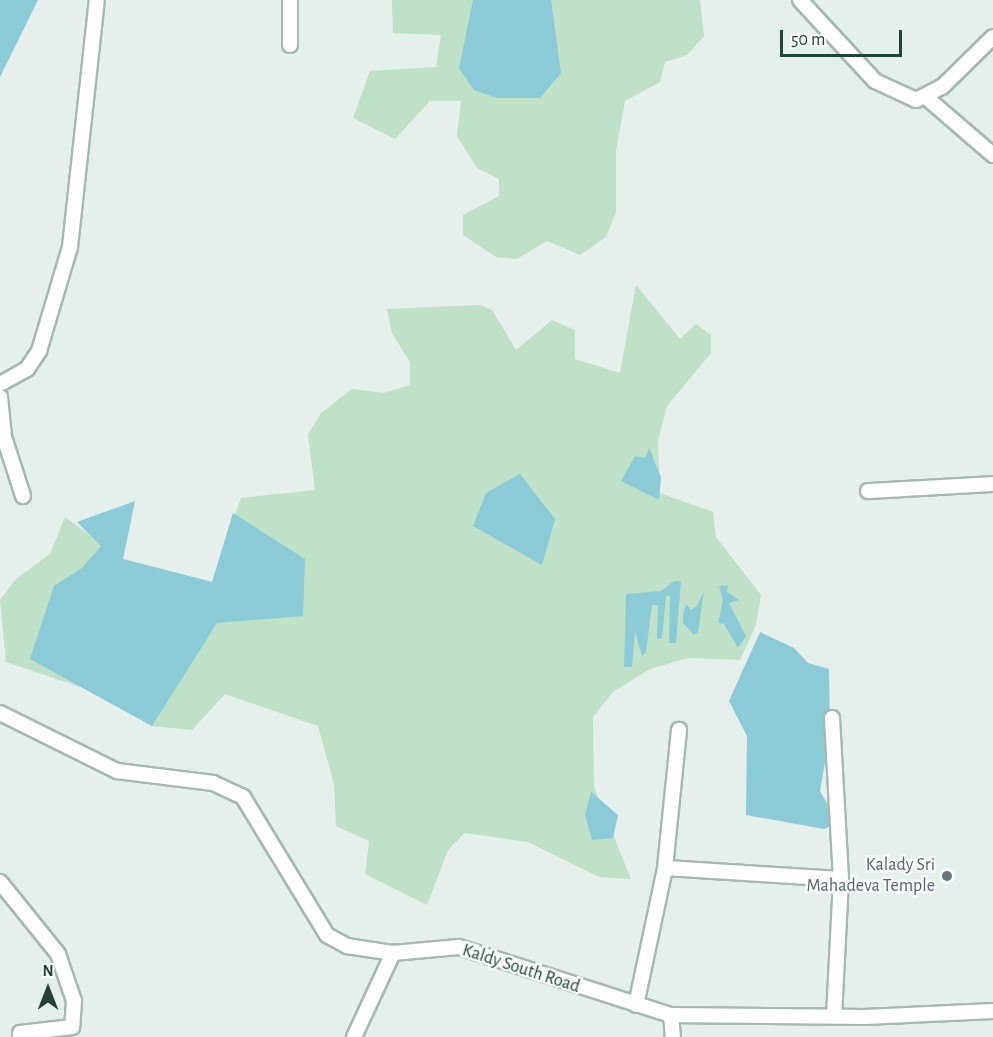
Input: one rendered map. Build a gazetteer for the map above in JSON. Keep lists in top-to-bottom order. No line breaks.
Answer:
{"streets":{"street":["Kaldy South Road"]},"places":["Kalady Sri Mahadeva Temple"],"scale_bar":"50 m","north":"top"}
